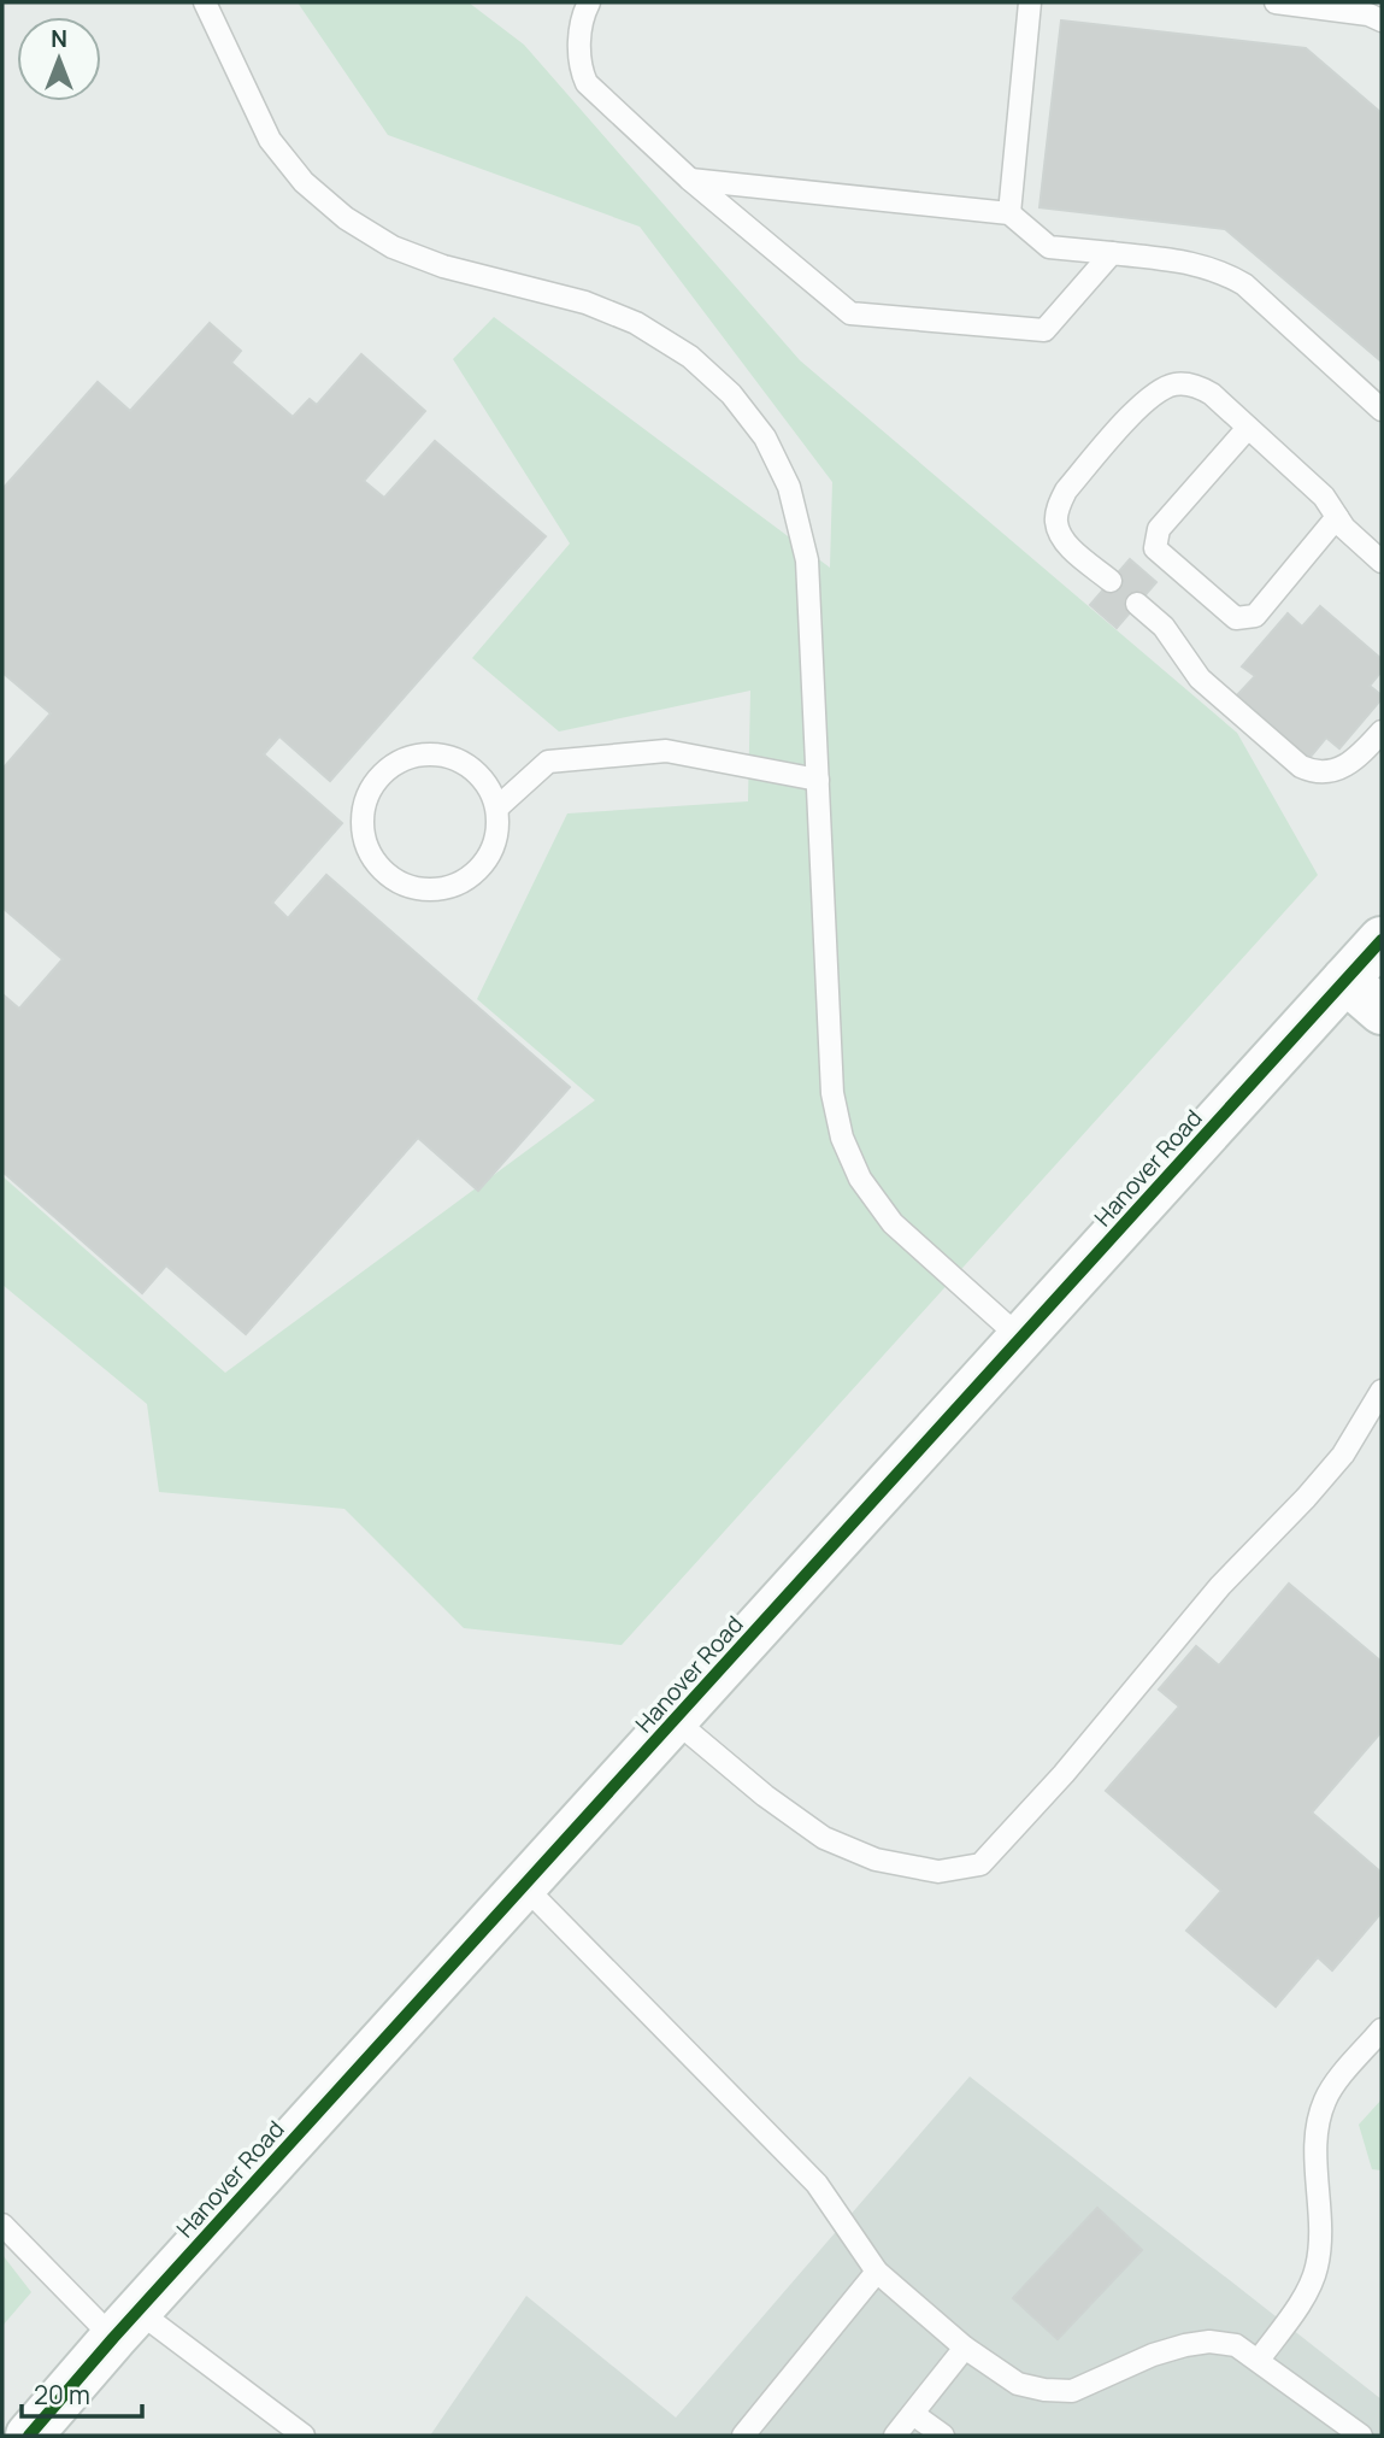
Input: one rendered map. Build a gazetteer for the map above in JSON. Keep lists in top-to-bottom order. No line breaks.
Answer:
{"streets":{"street":["Hanover Road"]},"scale_bar":"20 m","north":"top"}
